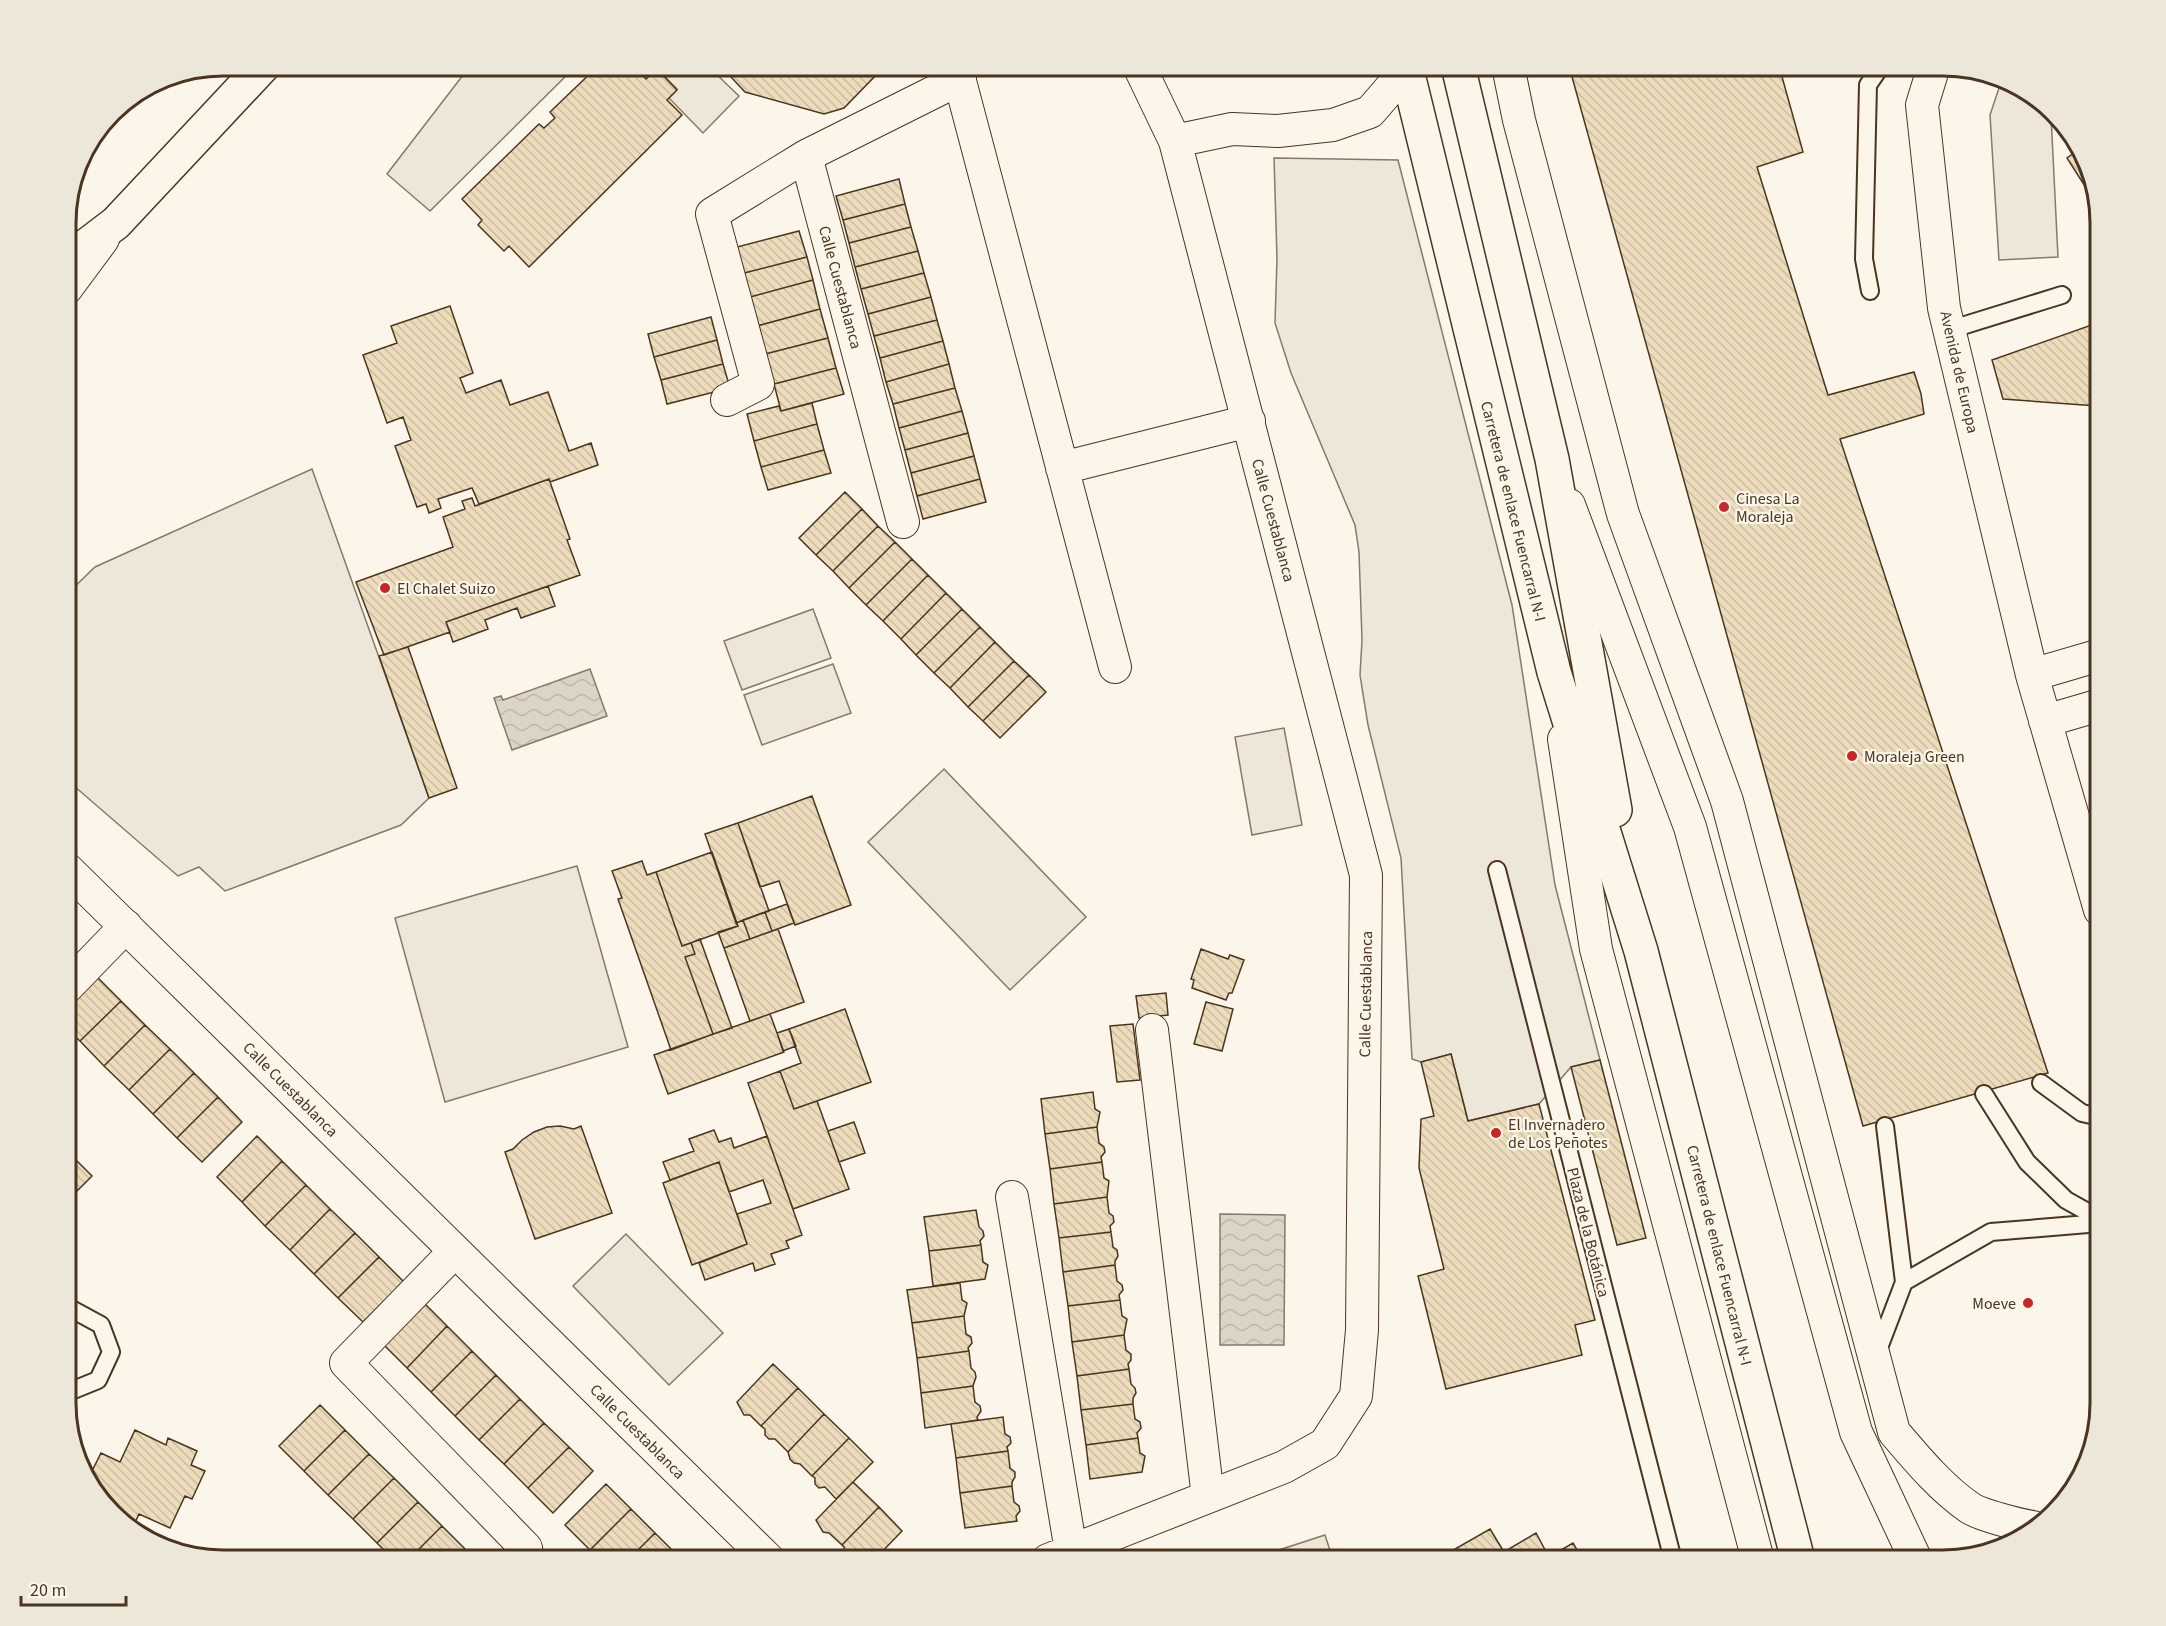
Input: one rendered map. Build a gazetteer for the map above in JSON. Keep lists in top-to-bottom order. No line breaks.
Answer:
{"streets":{"main road":["Carretera de enlace Fuencarral N-I"],"street":["Calle Cuestablanca","Avenida de Europa"],"lane":["Plaza de la Botánica"]},"places":["Cinesa La Moraleja","El Chalet Suizo","Moraleja Green","El Invernadero de Los Peñotes","Moeve"],"scale_bar":"20 m"}
